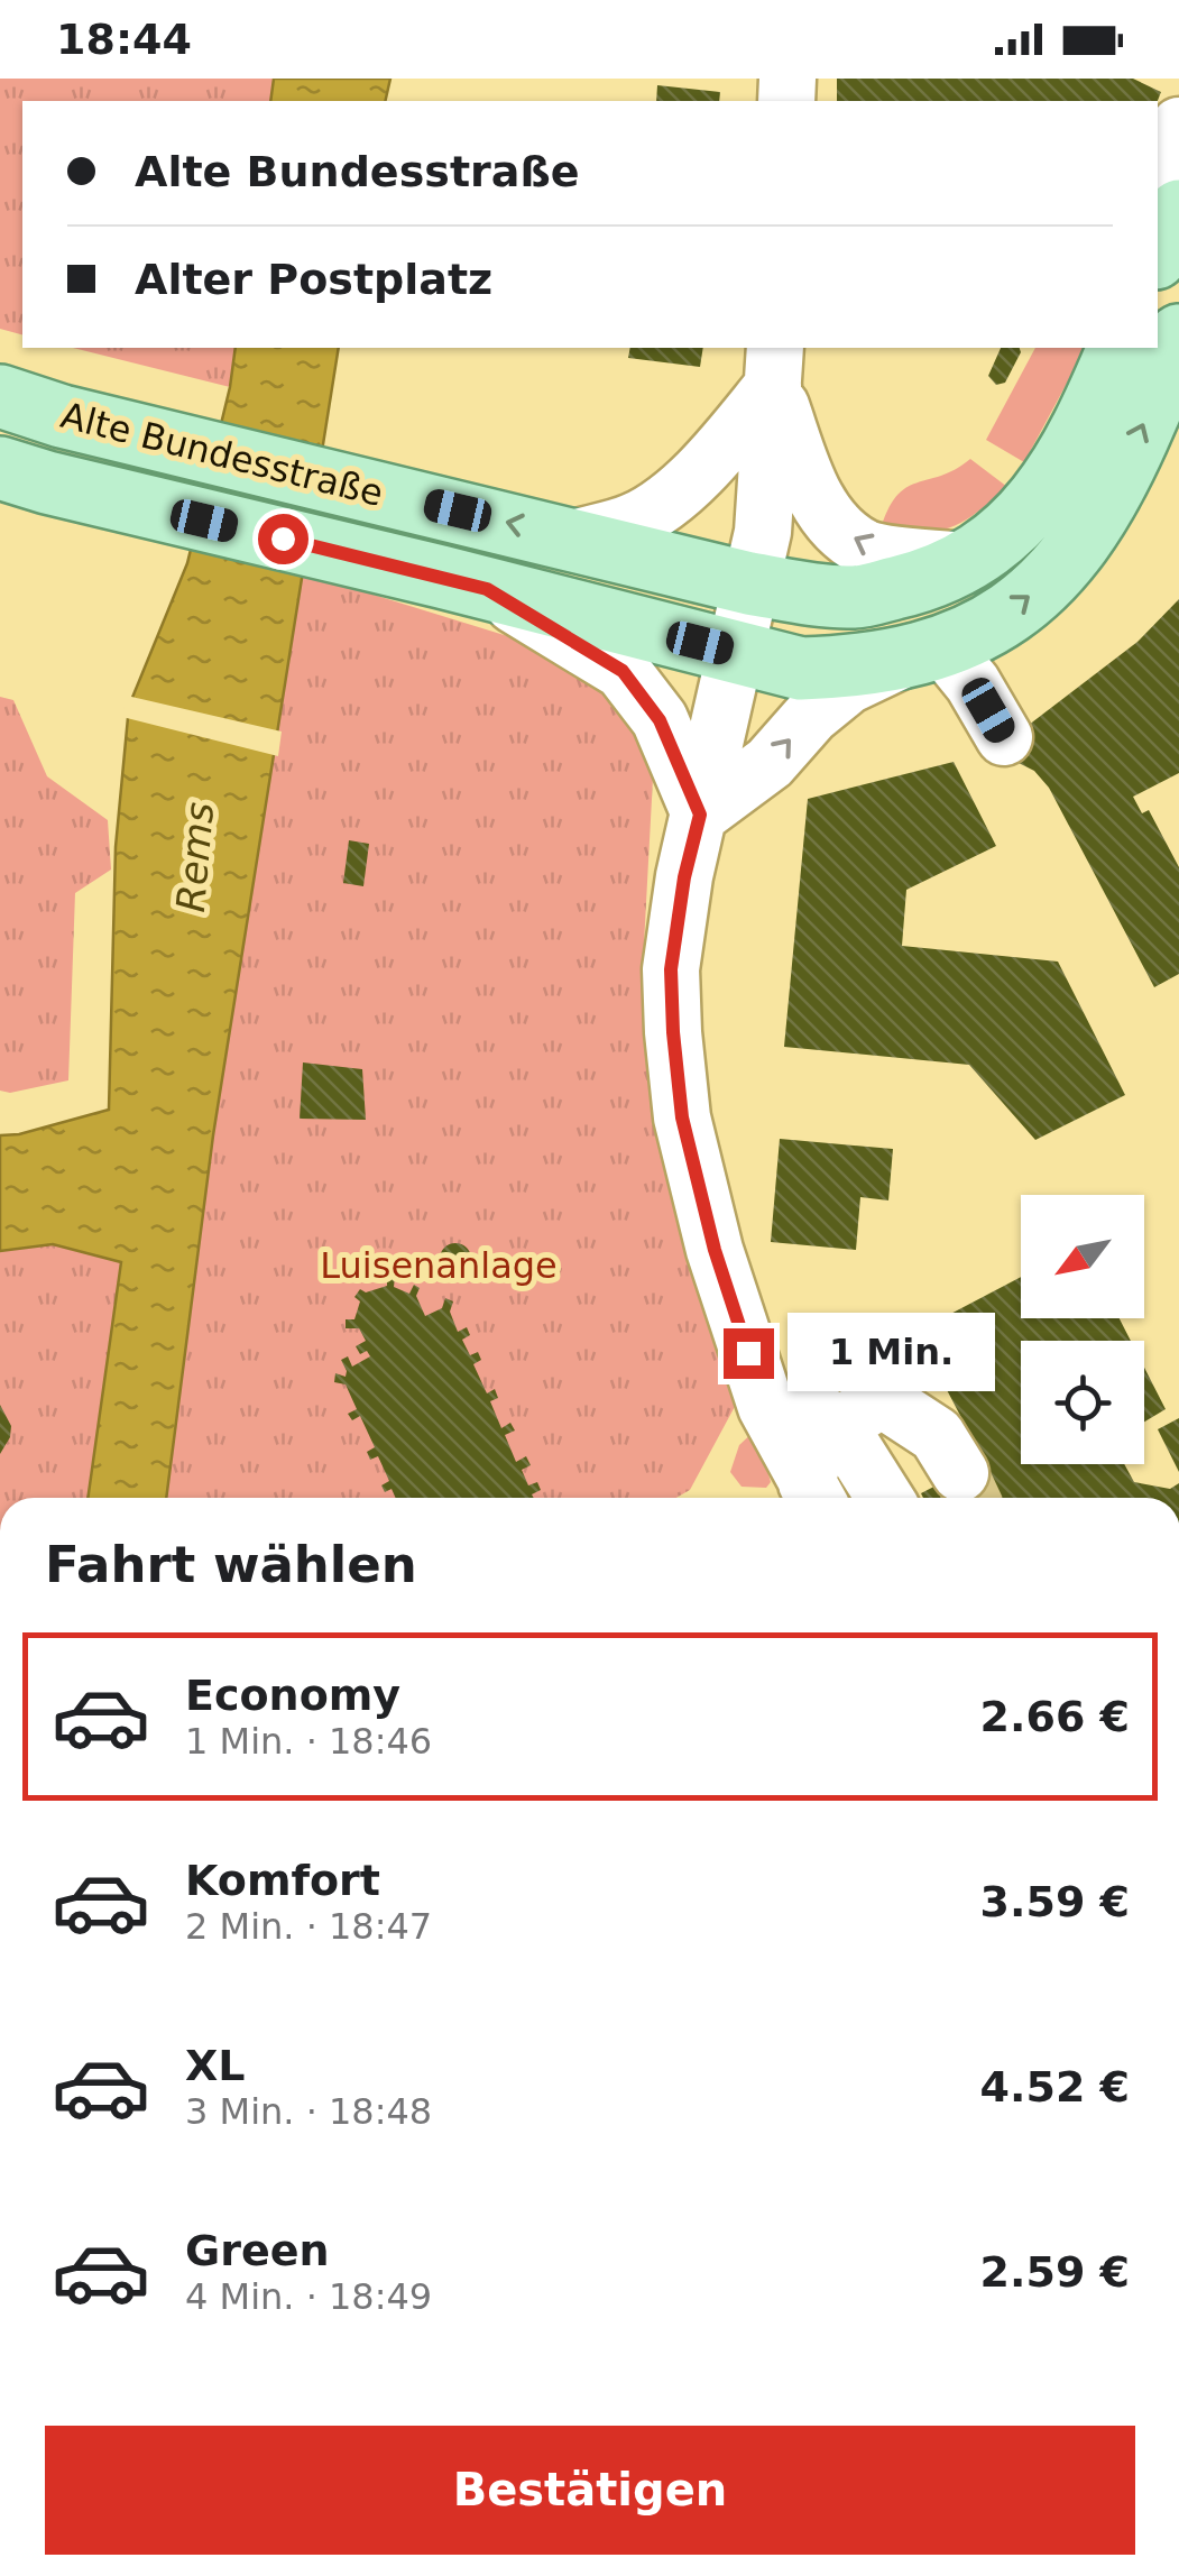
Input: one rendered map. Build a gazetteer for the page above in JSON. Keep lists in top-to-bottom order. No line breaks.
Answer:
{"streets":{"main road":["Alte Bundesstraße"]},"water":["Rems"],"parks":["Luisenanlage"],"north":"bottom left","page":{"status":"18:44","banner":["Alte Bundesstraße","Alter Postplatz"],"bubble":"1 Min.","heading":"Fahrt wählen","list":[{"name":"Economy","note":"1 Min. · 18:46","value":"2.66 €"},{"name":"Komfort","note":"2 Min. · 18:47","value":"3.59 €"},{"name":"XL","note":"3 Min. · 18:48","value":"4.52 €"},{"name":"Green","note":"4 Min. · 18:49","value":"2.59 €"}],"buttons":"Bestätigen"}}
